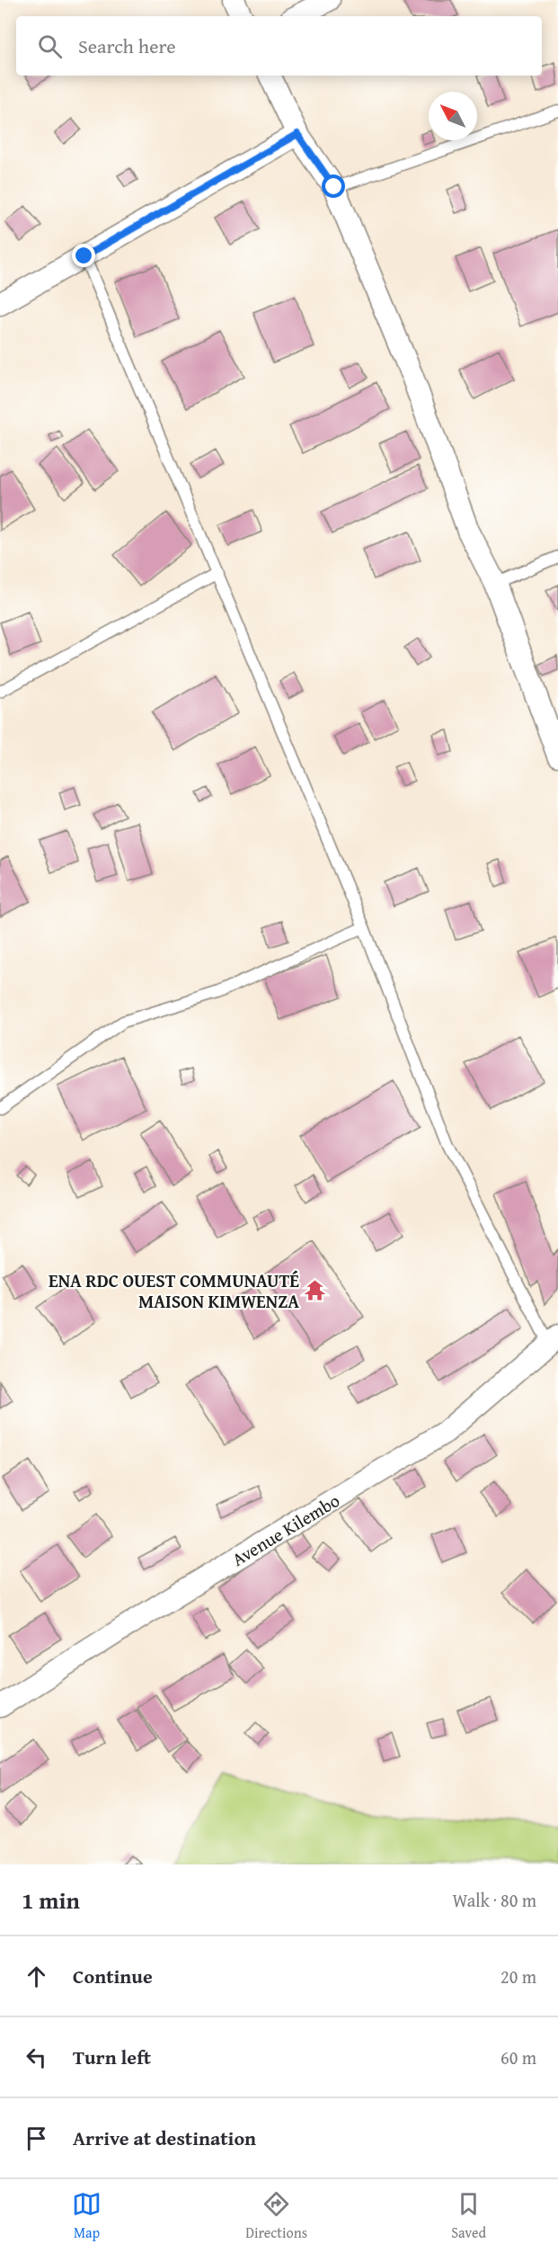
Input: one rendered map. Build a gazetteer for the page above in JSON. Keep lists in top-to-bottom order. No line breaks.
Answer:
{"streets":{"street":["Avenue Kilembo"]},"places":{"temple":["ENA RDC OUEST COMMUNAUTÉ MAISON KIMWENZA"]},"north":"top left","page":{"search":"Search here","heading":["1 min","Walk · 80 m"],"list":[["Continue","20 m"],["Turn left","60 m"],"Arrive at destination"],"nav":["Map","Directions","Saved"]}}
